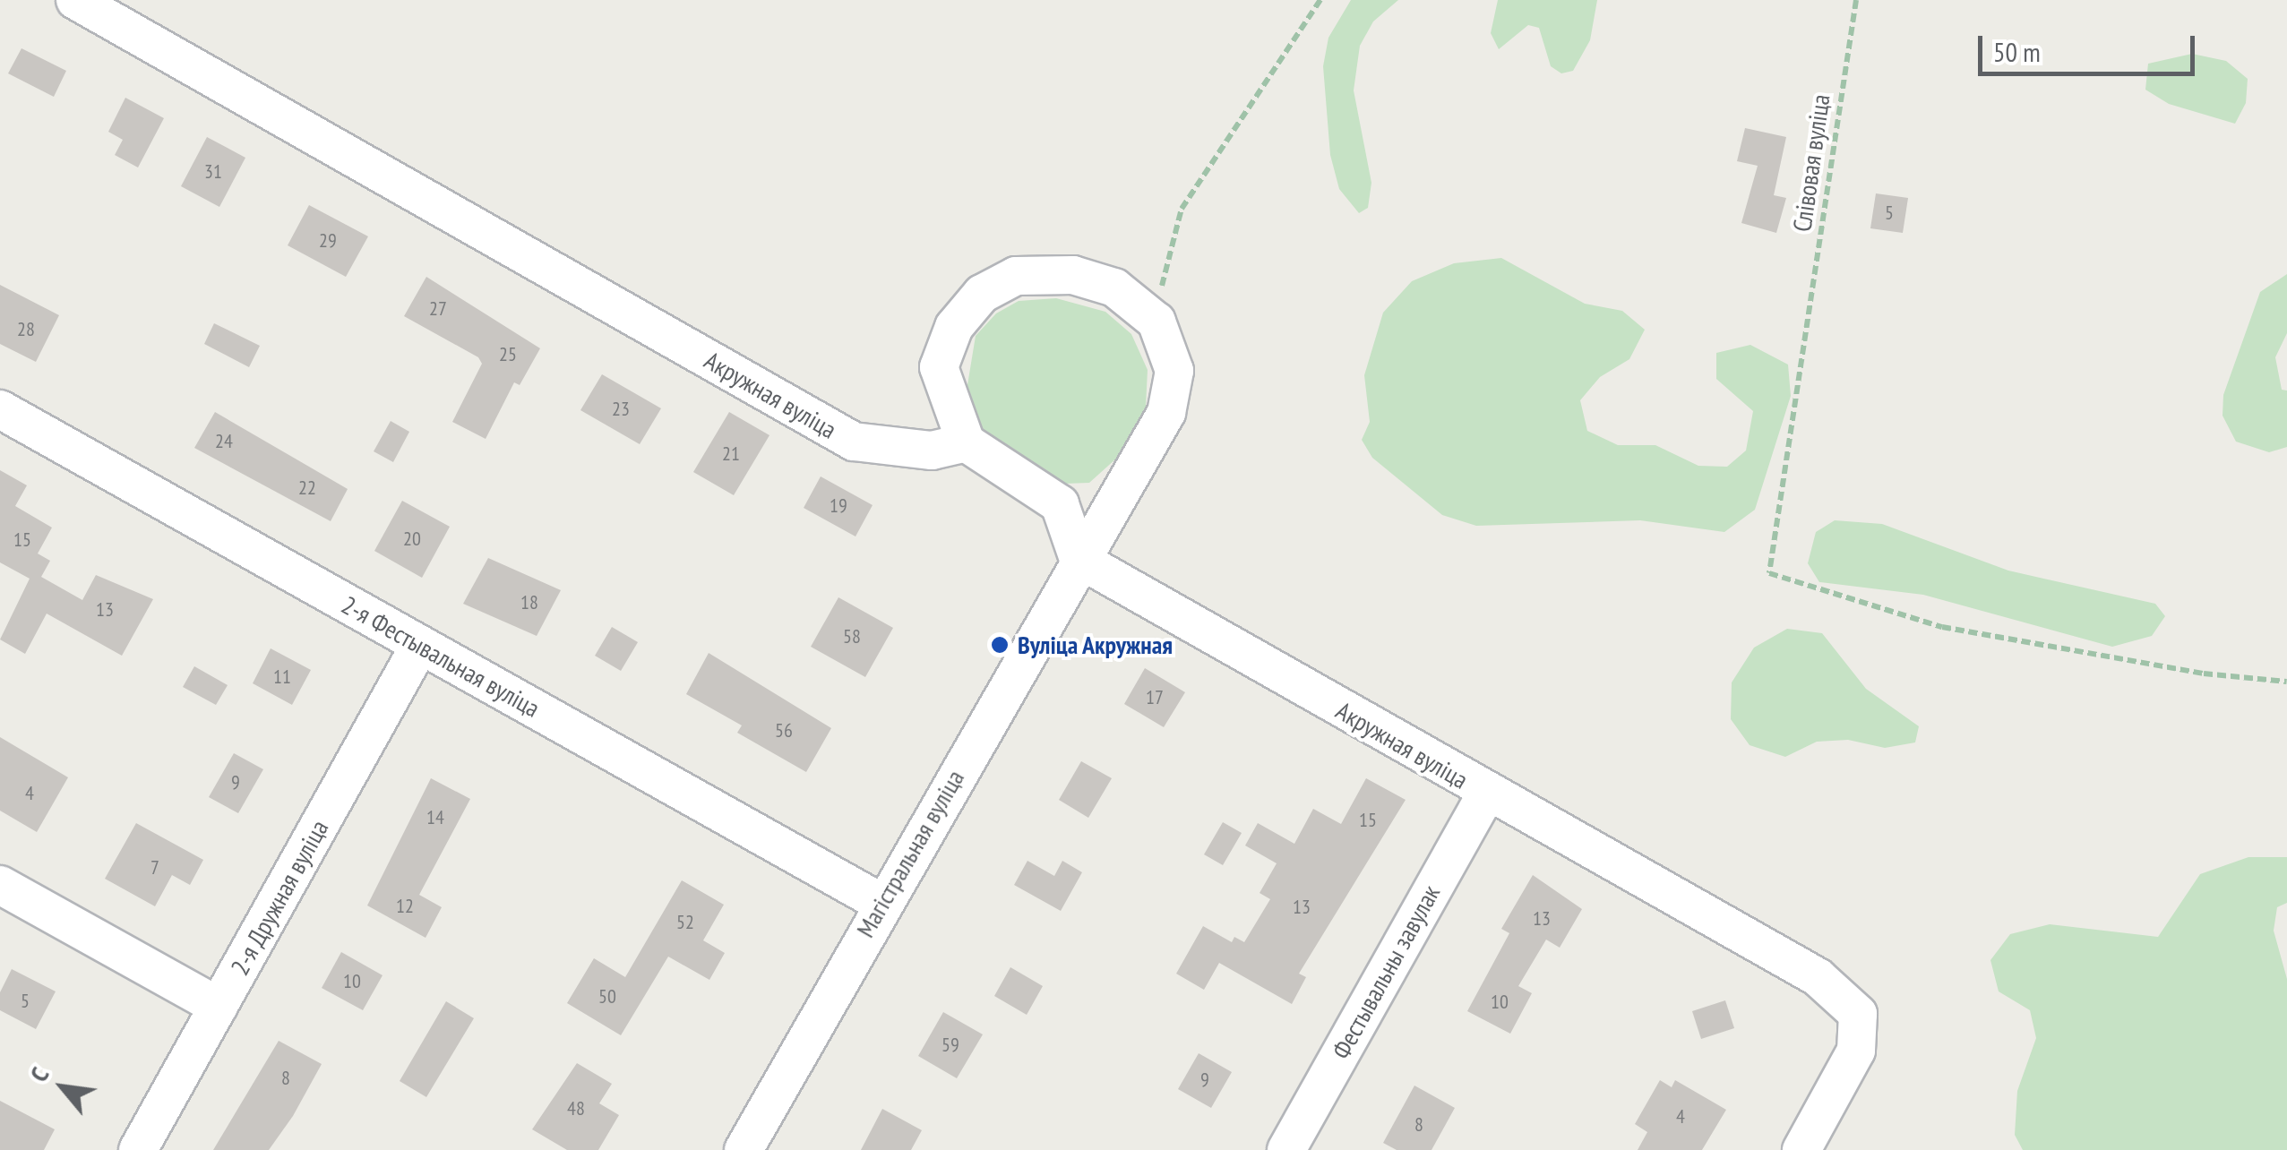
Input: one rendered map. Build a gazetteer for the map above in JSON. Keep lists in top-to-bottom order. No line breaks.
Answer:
{"streets":{"street":["Акружная вуліца","2-я Фестывальная вуліца","Магістральная вуліца","2-я Дружная вуліца","Фестывальны завулак"],"path":["Слівовая вуліца"]},"crossings":[["Акружная вуліца","Магістральная вуліца"],["Акружная вуліца","Фестывальны завулак"],["2-я Фестывальная вуліца","Магістральная вуліца"],["2-я Фестывальная вуліца","2-я Дружная вуліца"]],"places":["Вуліца Акружная"],"house_numbers":["31","5","29","27","28","25","23","24","21","22","19","20","15","18","13","58","11","17","56","9","4","14","15","7","12","13","13","52","10","50","5","10","59","8","9","48","4","8"],"scale_bar":"50 m","north":"top left"}
